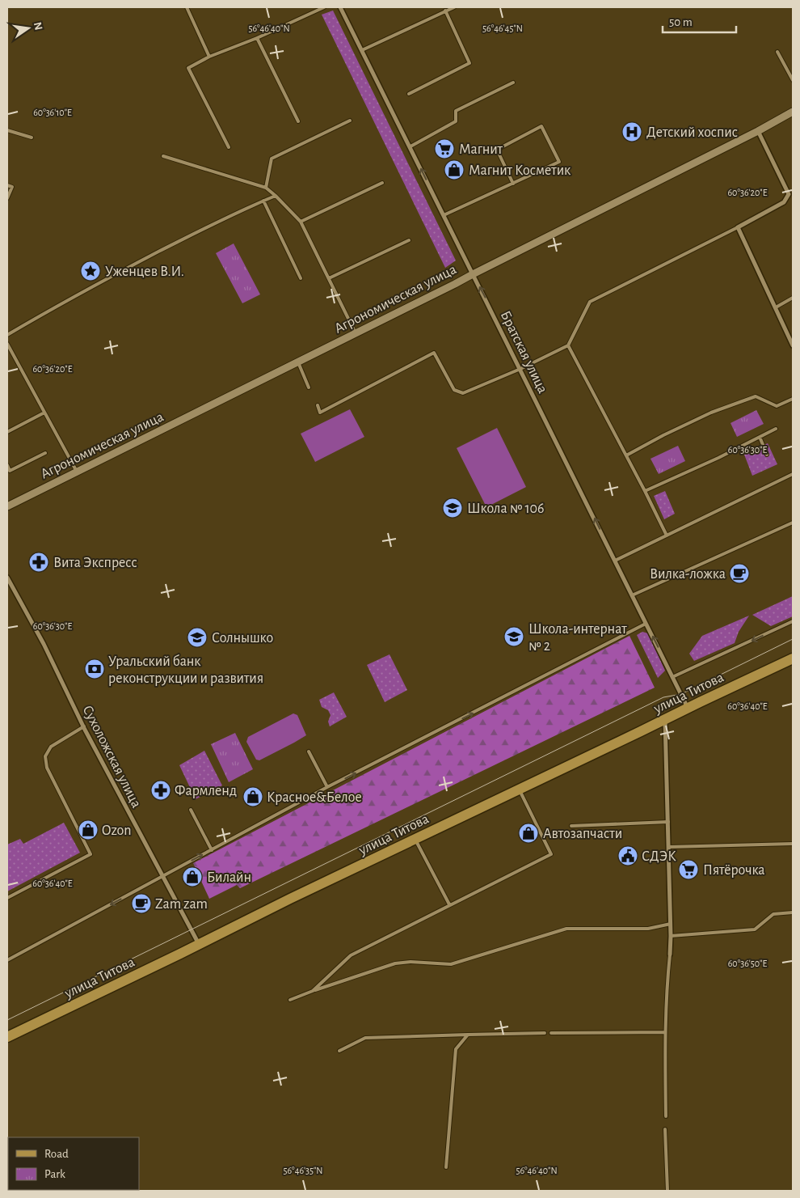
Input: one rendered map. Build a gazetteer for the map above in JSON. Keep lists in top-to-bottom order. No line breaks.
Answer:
{"streets":{"main road":["улица Титова"],"street":["Агрономическая улица","Братская улица","Сухоложская улица"]},"crossings":[["Агрономическая улица","Братская улица"],["Братская улица","улица Титова"],["улица Титова","Сухоложская улица"]],"one_way":["Братская улица"],"places":{"hospital":["Детский хоспис"],"supermarket":["Магнит","Пятёрочка"],"shop":["Магнит Косметик","Красное&Белое","Ozon","Автозапчасти","Билайн"],"place":["Уженцев В.И."],"school or university":["Школа № 106","Школа-интернат № 2","Солнышко"],"pharmacy":["Вита Экспресс","Фармленд"],"cafe":["Вилка-ложка","Zam zam"],"bank":["Уральский банк реконструкции и развития"],"public building":["СДЭК"]},"legend":["Road","Park"],"scale_bar":"50 m","north":"right","coordinates":["56°46'40\"N","56°46'45\"N","60°36'10\"E","60°36'20\"E","60°36'30\"E","60°36'40\"E","60°36'50\"E","56°46'35\"N"]}
